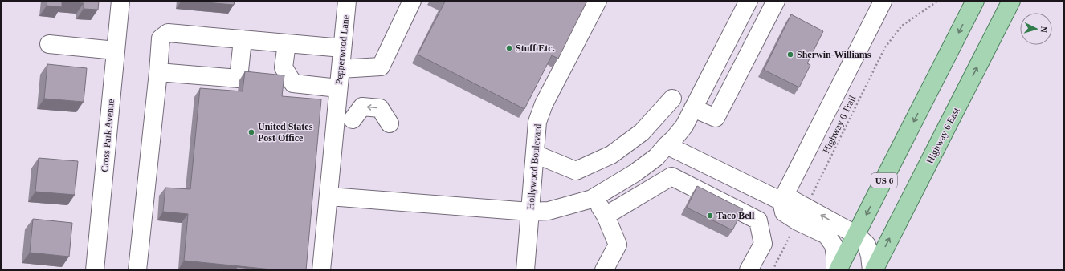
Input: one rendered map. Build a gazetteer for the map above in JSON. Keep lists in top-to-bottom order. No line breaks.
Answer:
{"streets":{"main road":["Highway 6 East","US 6"],"street":["Pepperwood Lane","Cross Park Avenue","Hollywood Boulevard"],"path":["Highway 6 Trail"]},"places":["Stuff Etc.","Sherwin-Williams","United States Post Office","Taco Bell"],"north":"right"}
